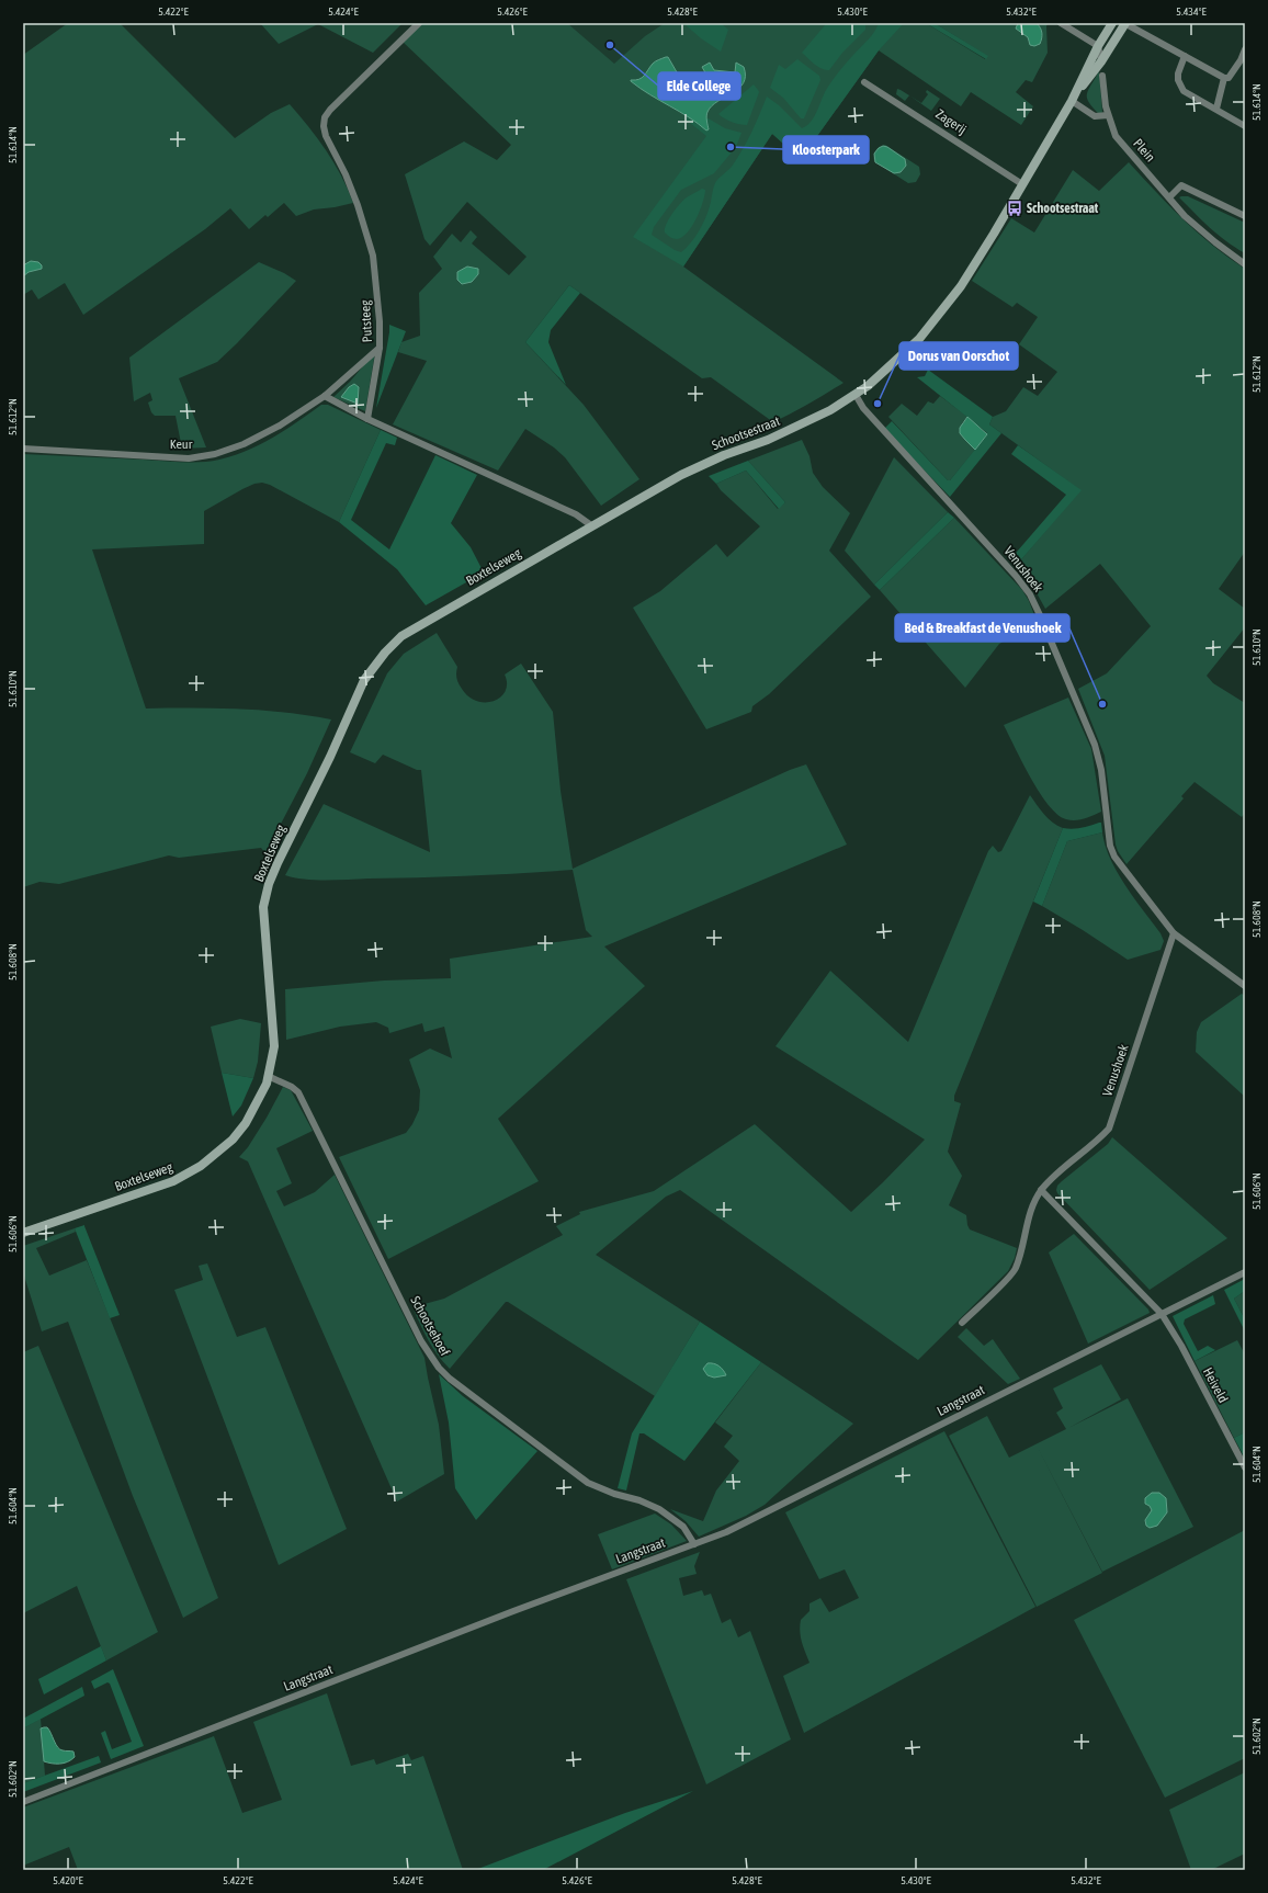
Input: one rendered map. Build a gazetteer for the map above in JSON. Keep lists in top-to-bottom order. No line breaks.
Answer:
{"streets":{"main road":["Schootsestraat","Boxtelseweg"],"street":["Zagerij","Plein","Putsteeg","Keur","Venushoek","Schootsehoef","Heiveld","Langstraat"]},"crossings":[["Zagerij","Schootsestraat"],["Putsteeg","Keur"],["Schootsestraat","Boxtelseweg"],["Schootsestraat","Venushoek"],["Boxtelseweg","Schootsehoef"],["Schootsehoef","Langstraat"],["Heiveld","Langstraat"]],"places":{"other":["Elde College","Kloosterpark","Dorus van Oorschot","Bed & Breakfast de Venushoek"],"bus stop":["Schootsestraat"]},"coordinates":["5.422°E","5.424°E","5.426°E","5.428°E","5.430°E","5.432°E","5.434°E","51.614°N","51.612°N","51.610°N","51.608°N","51.606°N","51.604°N","51.602°N","5.420°E"]}
